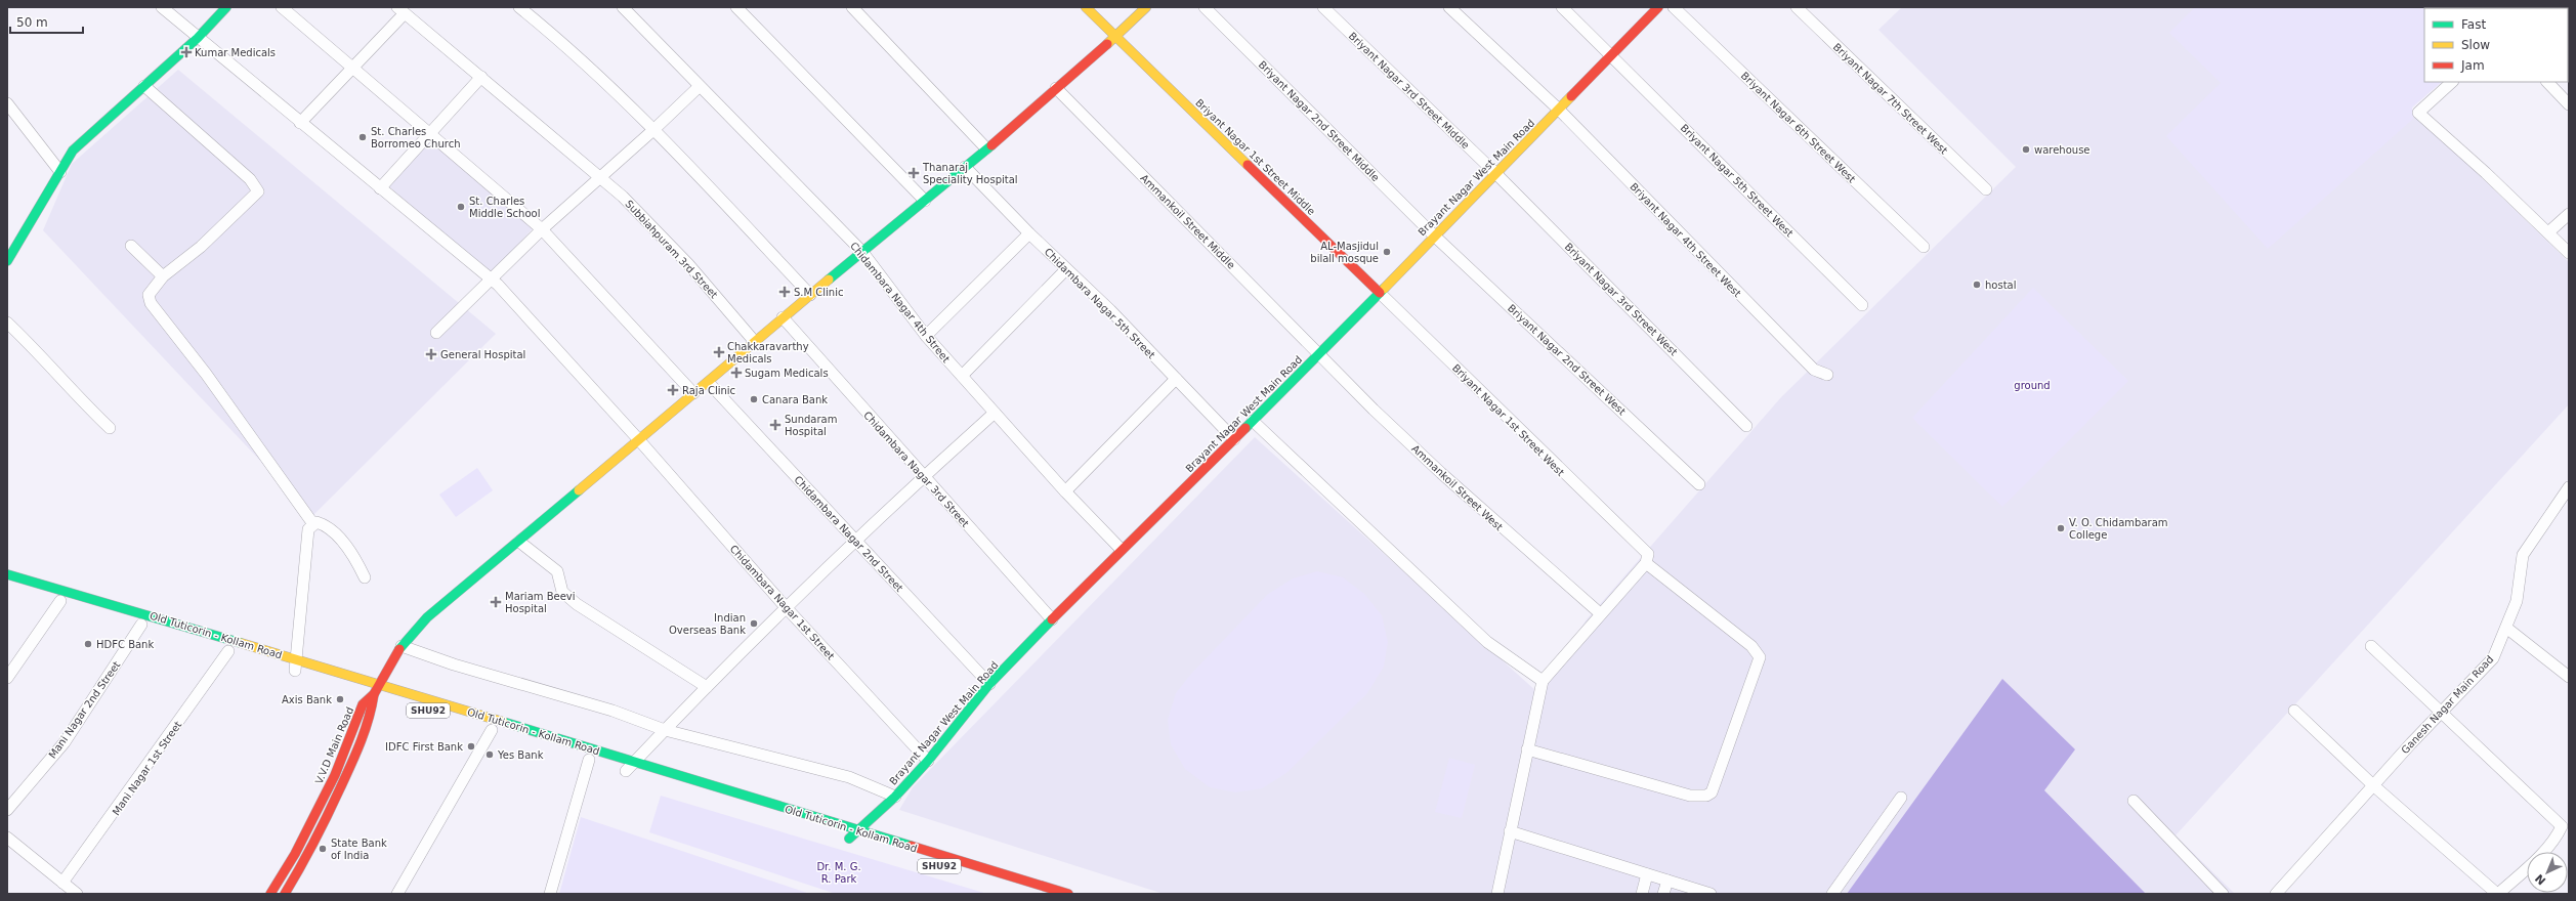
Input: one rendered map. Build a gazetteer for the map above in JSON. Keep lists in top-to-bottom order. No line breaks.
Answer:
{"streets":{"main road":["Briyant Nagar 1st Street Middle","Brayant Nagar West Main Road","V.V.D Main Road"],"street":["Briyant Nagar 3rd Street Middle","Briyant Nagar 7th Street West","Briyant Nagar 2nd Street Middle","Briyant Nagar 6th Street West","Briyant Nagar 5th Street West","Ammankoil Street Middle","Briyant Nagar 4th Street West","Subbiahpuram 3rd Street","Briyant Nagar 3rd Street West","Chidambara Nagar 4th Street","Chidambara Nagar 5th Street","Briyant Nagar 2nd Street West","Briyant Nagar 1st Street West","Chidambara Nagar 3rd Street","Ammankoil Street West","Chidambara Nagar 2nd Street","Chidambara Nagar 1st Street","Ganesh Nagar Main Road","Mani Nagar 2nd Street","Mani Nagar 1st Street"]},"crossings":[["Briyant Nagar 3rd Street Middle","Brayant Nagar West Main Road"],["Briyant Nagar 3rd Street Middle","Briyant Nagar 3rd Street West"],["Briyant Nagar 2nd Street Middle","Brayant Nagar West Main Road"],["Briyant Nagar 2nd Street Middle","Briyant Nagar 2nd Street West"],["Briyant Nagar 1st Street Middle","Brayant Nagar West Main Road"],["Briyant Nagar 1st Street Middle","Briyant Nagar 1st Street West"],["Briyant Nagar 1st Street Middle","V.V.D Main Road"],["Brayant Nagar West Main Road","Briyant Nagar 5th Street West"],["Brayant Nagar West Main Road","Ammankoil Street Middle"],["Brayant Nagar West Main Road","Briyant Nagar 4th Street West"],["Brayant Nagar West Main Road","Briyant Nagar 3rd Street West"],["Brayant Nagar West Main Road","Chidambara Nagar 4th Street"],["Brayant Nagar West Main Road","Chidambara Nagar 5th Street"],["Brayant Nagar West Main Road","Briyant Nagar 2nd Street West"],["Brayant Nagar West Main Road","Briyant Nagar 1st Street West"],["Brayant Nagar West Main Road","Chidambara Nagar 3rd Street"],["Brayant Nagar West Main Road","Ammankoil Street West"],["Brayant Nagar West Main Road","Chidambara Nagar 2nd Street"],["Brayant Nagar West Main Road","Chidambara Nagar 1st Street"],["Ammankoil Street Middle","Ammankoil Street West"],["Ammankoil Street Middle","V.V.D Main Road"],["Subbiahpuram 3rd Street","V.V.D Main Road"],["Chidambara Nagar 4th Street","V.V.D Main Road"],["Chidambara Nagar 5th Street","V.V.D Main Road"],["Chidambara Nagar 3rd Street","V.V.D Main Road"],["Chidambara Nagar 2nd Street","V.V.D Main Road"],["Chidambara Nagar 1st Street","V.V.D Main Road"]],"parks":["ground","Dr. M. G. R. Park"],"places":{"health":["Kumar Medicals","Thanaraj Speciality Hospital","S.M Clinic","Chakkaravarthy Medicals","General Hospital","Sugam Medicals","Raja Clinic","Sundaram Hospital","Mariam Beevi Hospital"],"other":["St. Charles Borromeo Church","warehouse","St. Charles Middle School","AL-Masjidul bilall mosque","hostal","Canara Bank","V. O. Chidambaram College","Indian Overseas Bank","HDFC Bank","Axis Bank","IDFC First Bank","Yes Bank","State Bank of India"]},"legend":["Fast","Slow","Jam"],"scale_bar":"50 m","north":"bottom left"}
